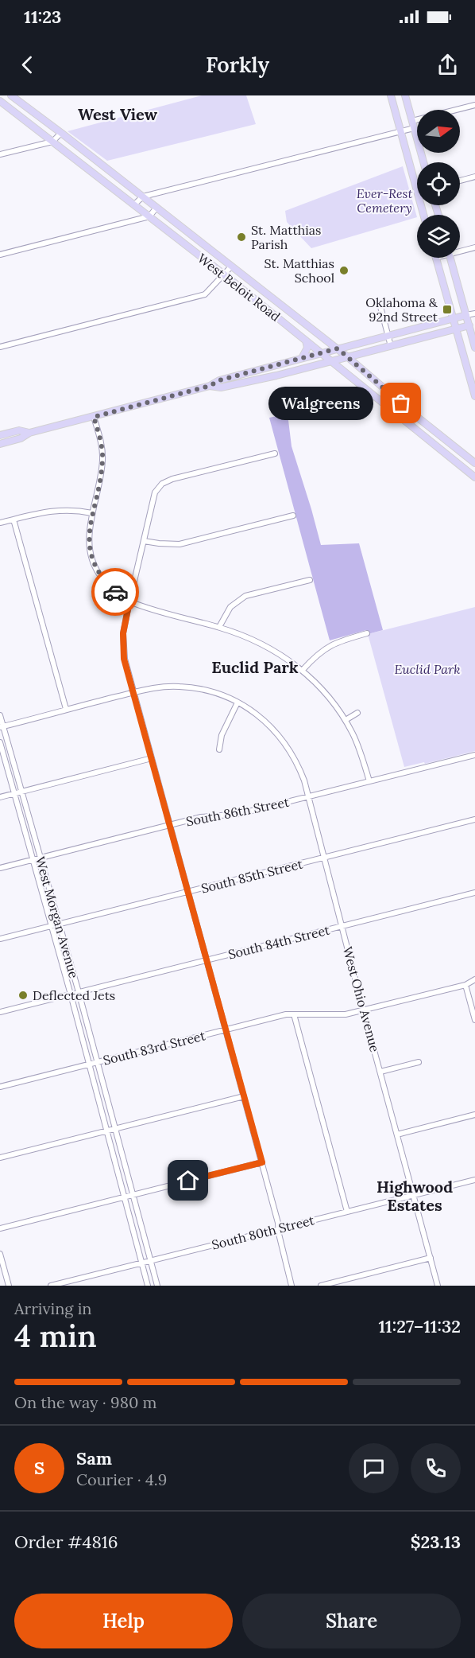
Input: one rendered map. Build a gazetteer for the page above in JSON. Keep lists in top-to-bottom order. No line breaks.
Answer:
{"streets":{"main road":["West Beloit Road"],"street":["South 86th Street","South 85th Street","West Morgan Avenue","South 84th Street","West Ohio Avenue","South 83rd Street","South 80th Street"]},"crossings":[["South 86th Street","West Morgan Avenue"],["South 86th Street","West Ohio Avenue"],["South 85th Street","West Morgan Avenue"],["South 85th Street","West Ohio Avenue"],["West Morgan Avenue","South 84th Street"],["West Morgan Avenue","West Ohio Avenue"],["West Morgan Avenue","South 83rd Street"],["West Morgan Avenue","South 80th Street"],["South 84th Street","West Ohio Avenue"],["West Ohio Avenue","South 83rd Street"],["West Ohio Avenue","South 80th Street"]],"districts":["West View","Euclid Park","Highwood Estates"],"parks":["Ever-Rest Cemetery","Euclid Park"],"places":{"other":["St. Matthias Parish","St. Matthias School","Walgreens","Deflected Jets"],"transit":["Oklahoma & 92nd Street"]},"north":"right","page":{"status":"11:23","header":"Forkly","bubble":"Walgreens","heading":["4 min","Arriving in","11:27–11:32"],"panel":["Sam","Courier · 4.9","Order #4816","$23.13"],"bar":"On the way · 980 m","round":"S","buttons":["Help","Share"]}}
